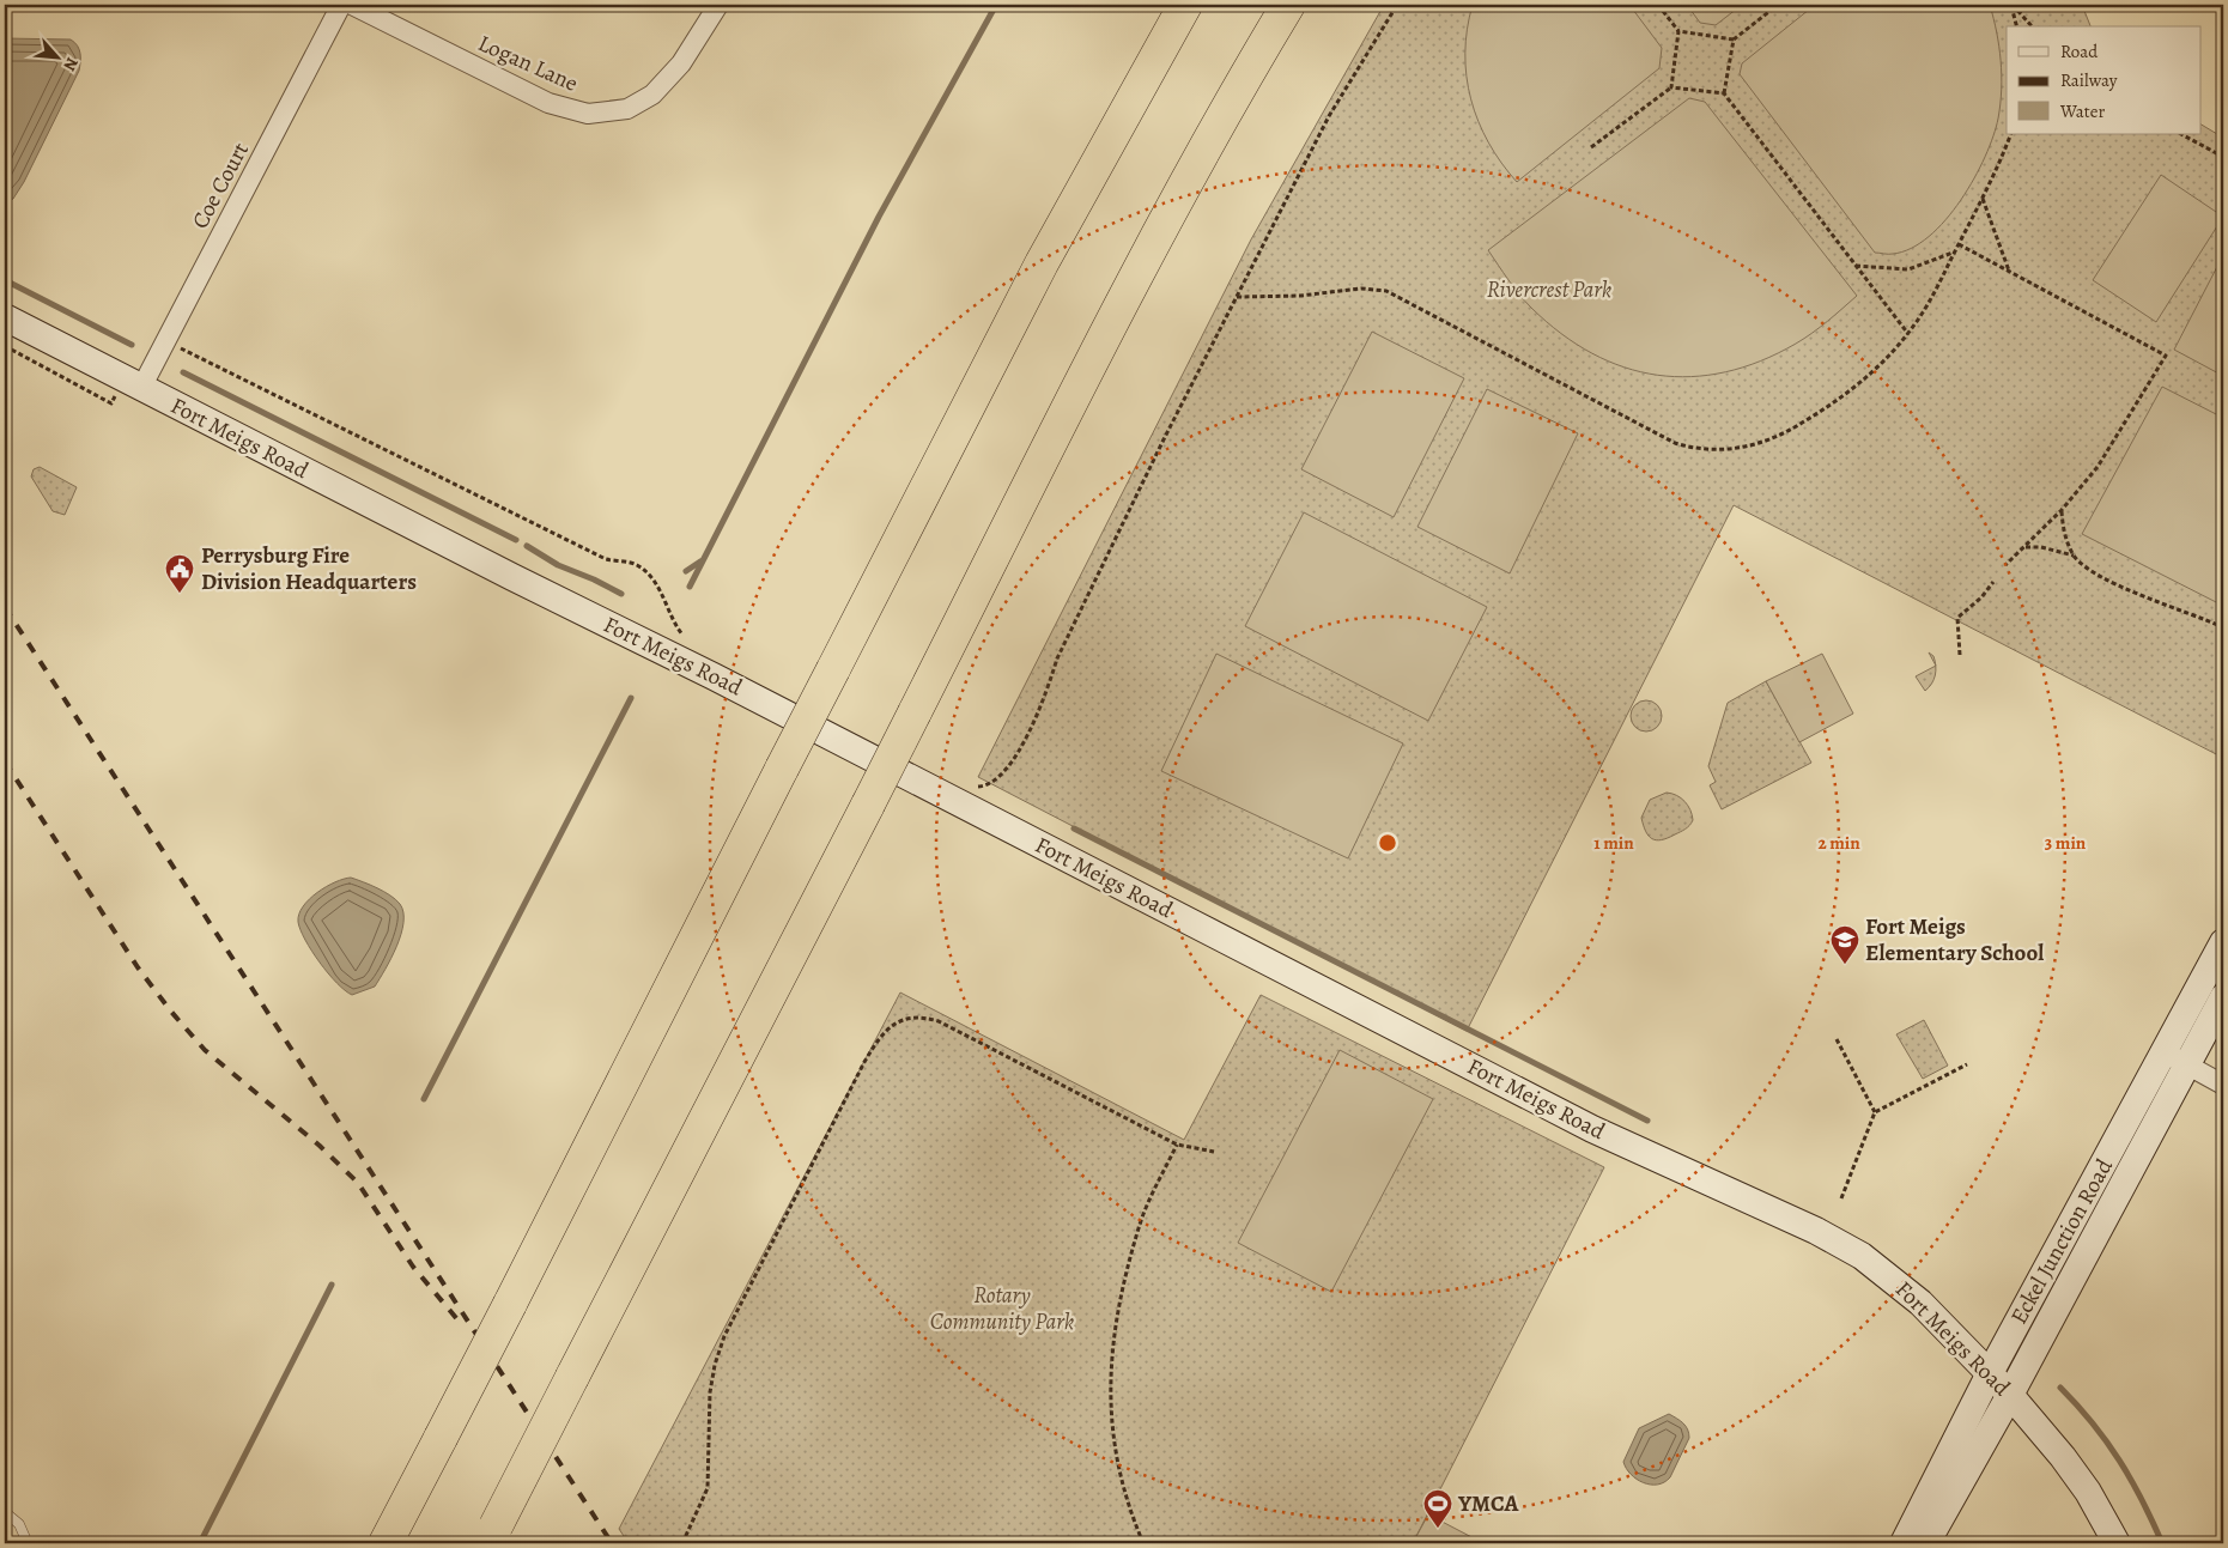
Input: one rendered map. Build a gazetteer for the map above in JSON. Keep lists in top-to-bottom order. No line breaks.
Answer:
{"streets":{"street":["Logan Lane","Coe Court","Fort Meigs Road","Eckel Junction Road"]},"crossings":[["Coe Court","Fort Meigs Road"],["Fort Meigs Road","Eckel Junction Road"]],"parks":["Rivercrest Park","Rotary Community Park"],"places":{"public building":["Perrysburg Fire Division Headquarters"],"school or university":["Fort Meigs Elementary School"],"sports":["YMCA"]},"legend":["Road","Railway","Water"],"north":"bottom right","rings":["1 min","2 min","3 min"]}
